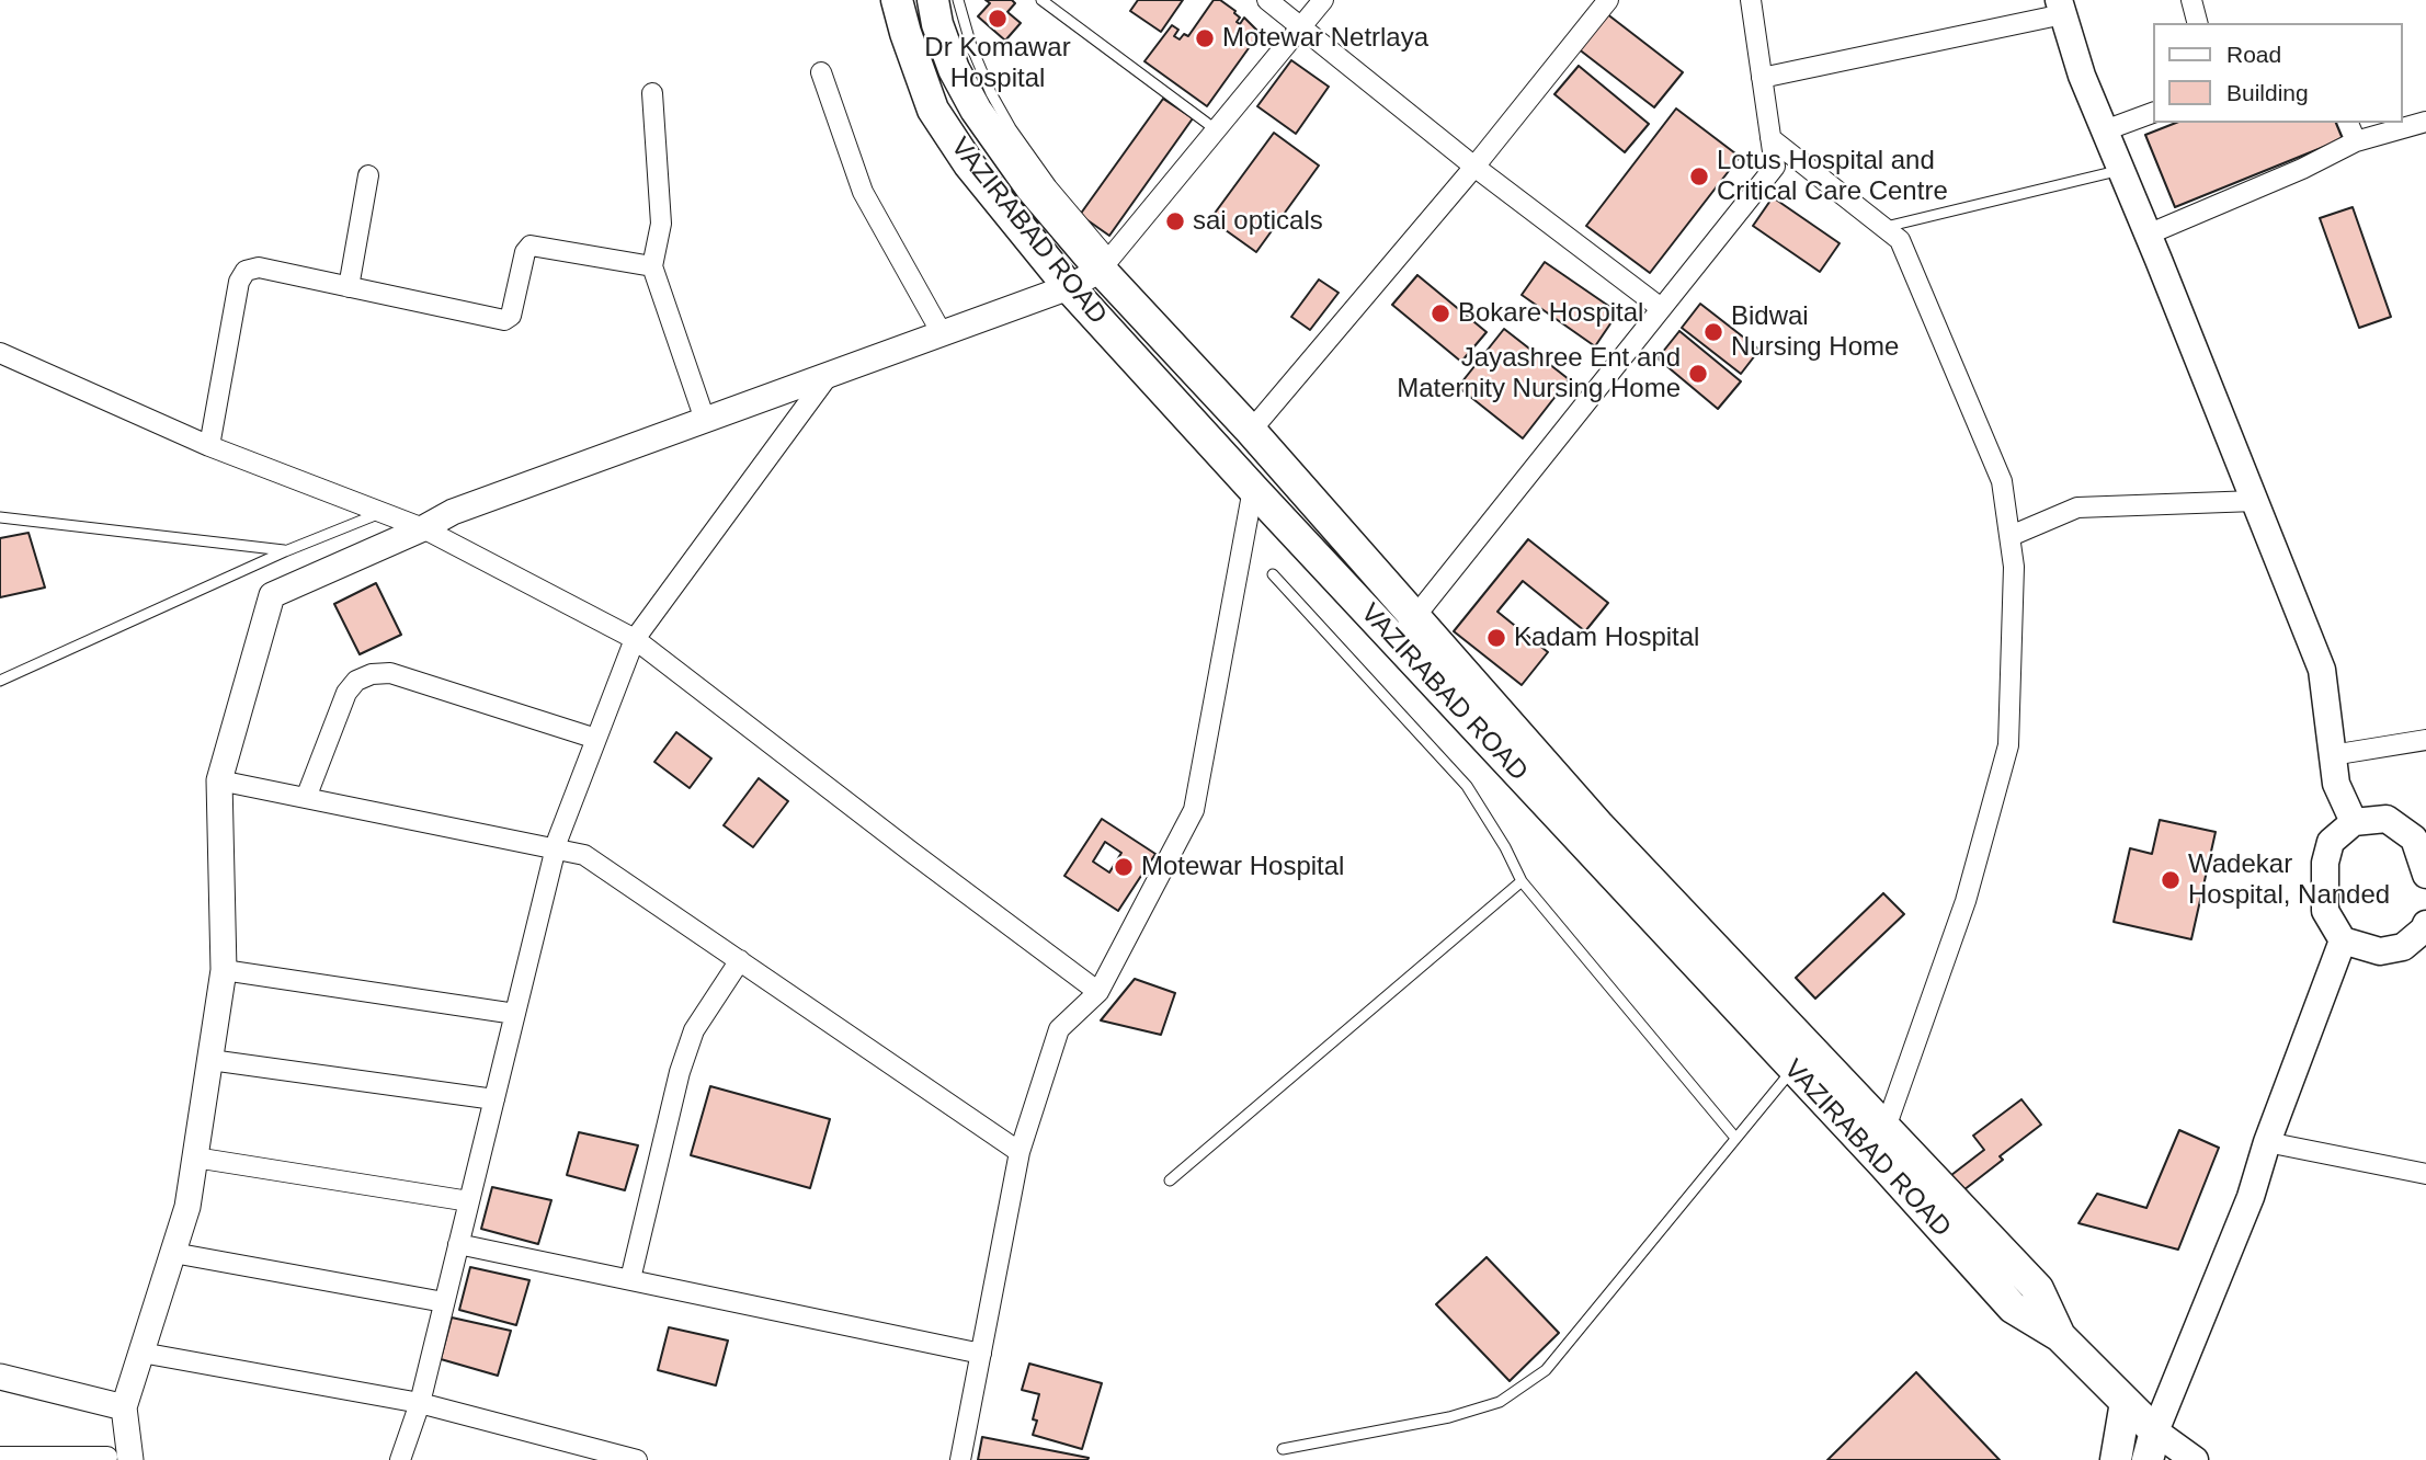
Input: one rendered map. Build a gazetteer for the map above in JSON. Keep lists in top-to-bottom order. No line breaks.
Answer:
{"streets":{"main road":["VAZIRABAD ROAD"]},"places":["Dr Komawar Hospital","Motewar Netrlaya","Lotus Hospital and Critical Care Centre","sai opticals","Bokare Hospital","Bidwai Nursing Home","Jayashree Ent and Maternity Nursing Home","Kadam Hospital","Motewar Hospital","Wadekar Hospital, Nanded"],"legend":["Road","Building"]}
